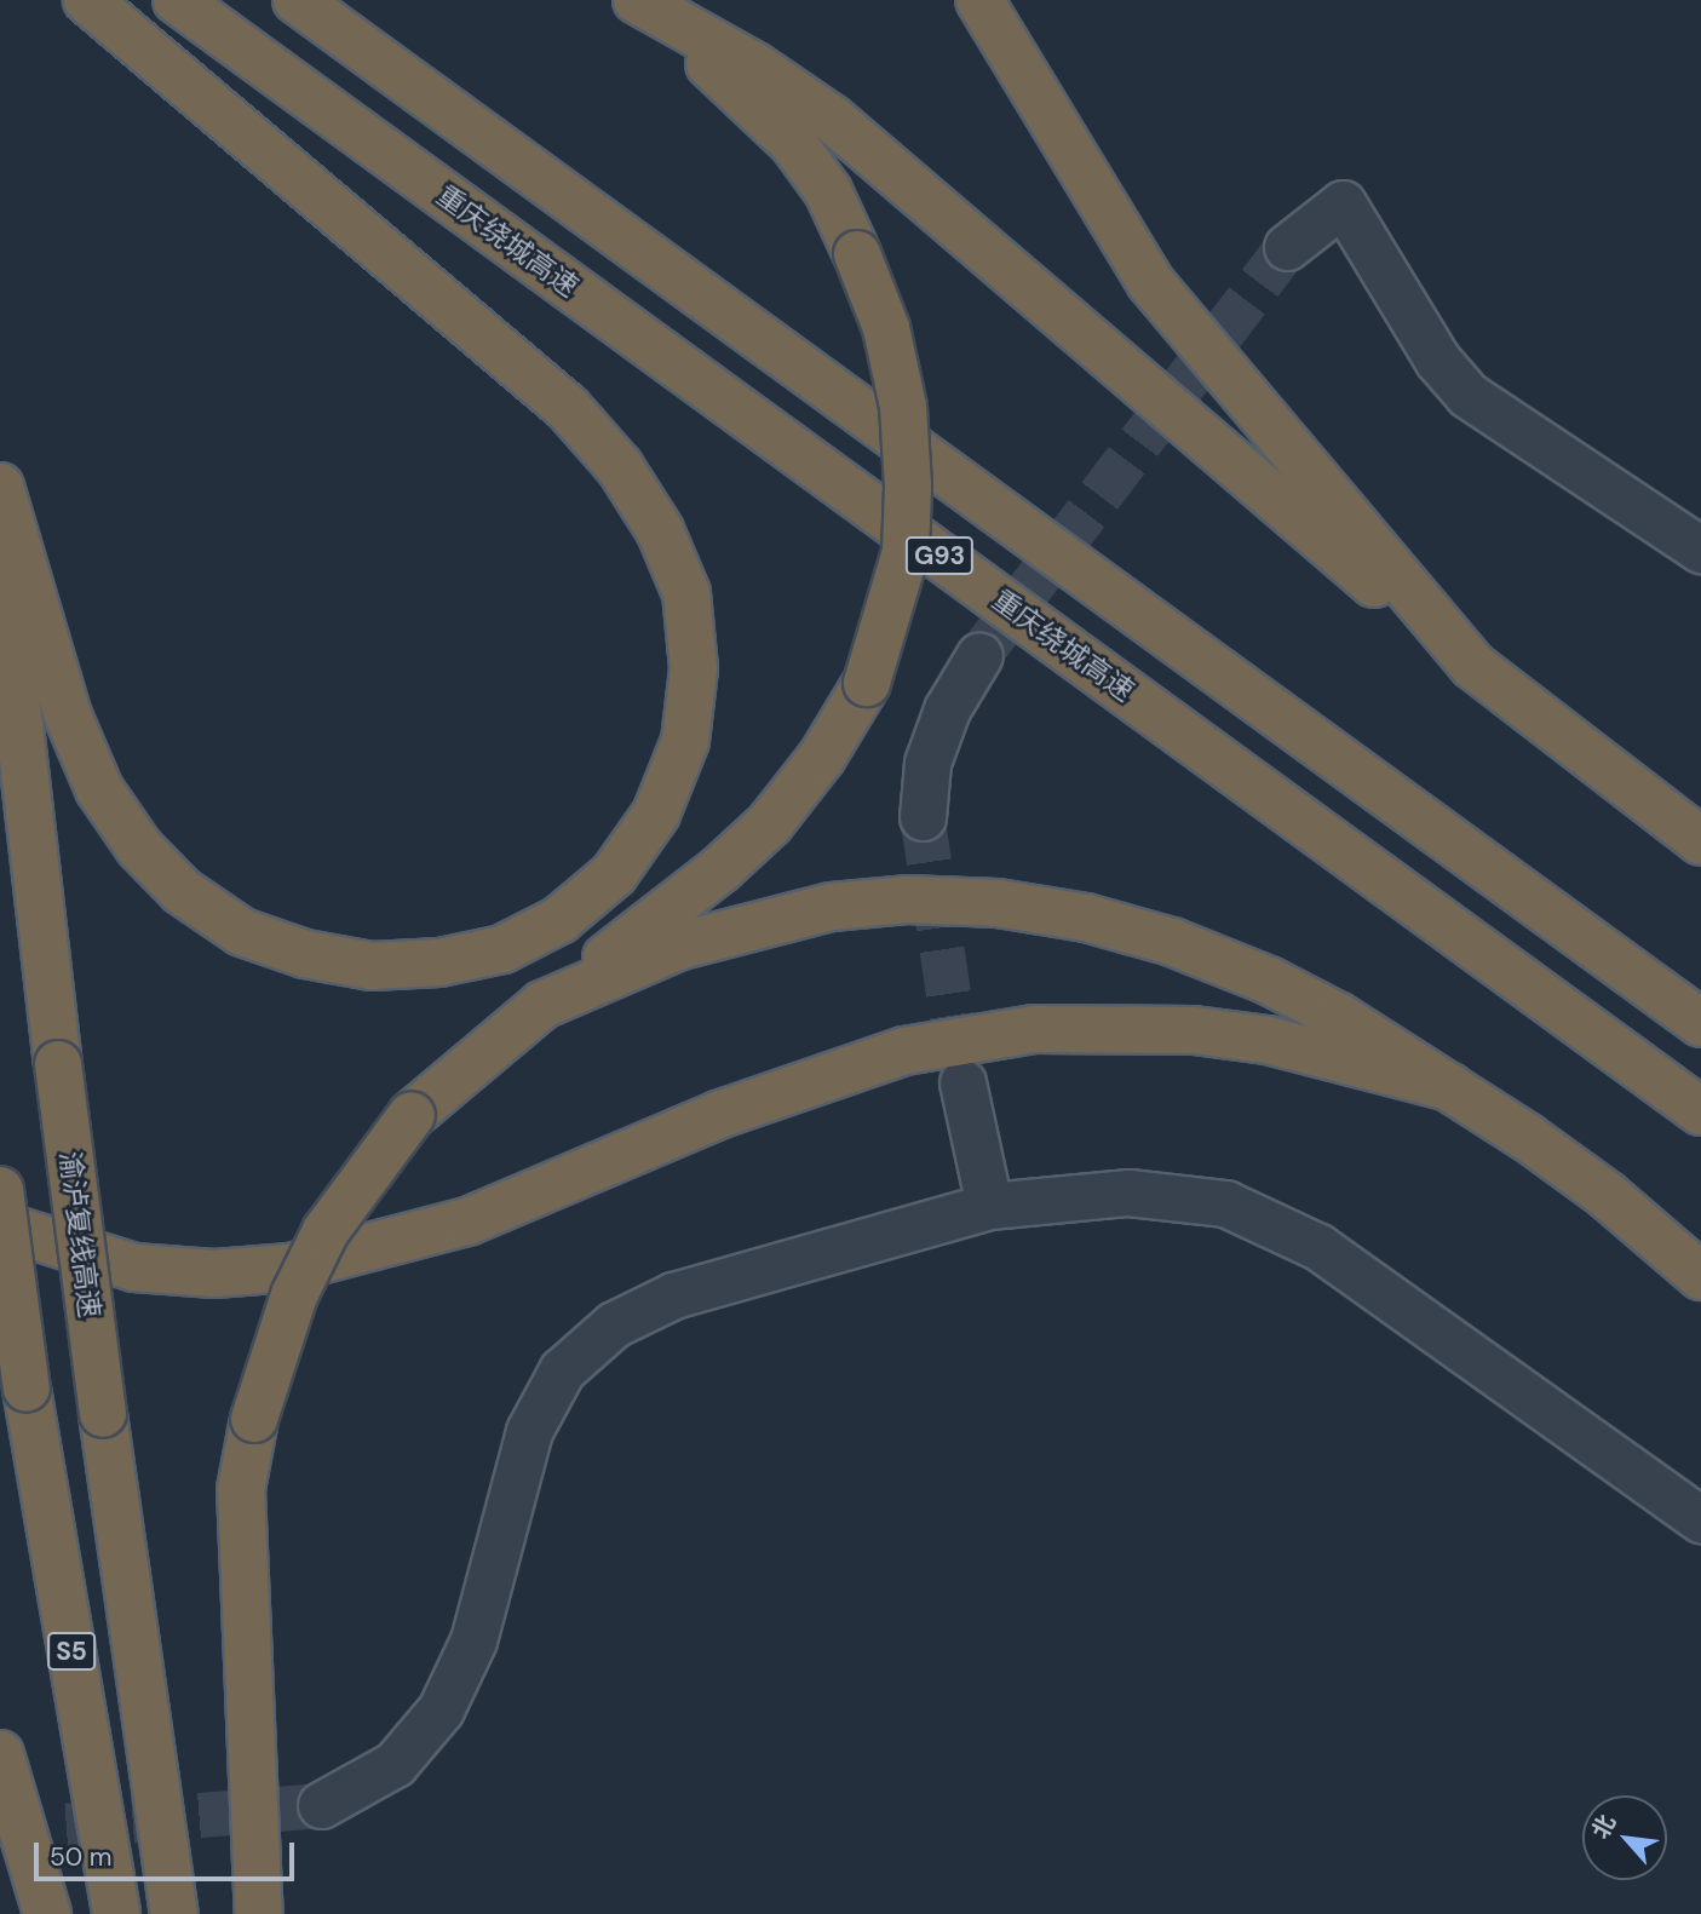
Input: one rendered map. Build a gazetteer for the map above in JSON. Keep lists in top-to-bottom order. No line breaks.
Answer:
{"streets":{"highway":["重庆绕城高速","G93","渝泸复线高速","S5"]},"scale_bar":"50 m","north":"top left"}
